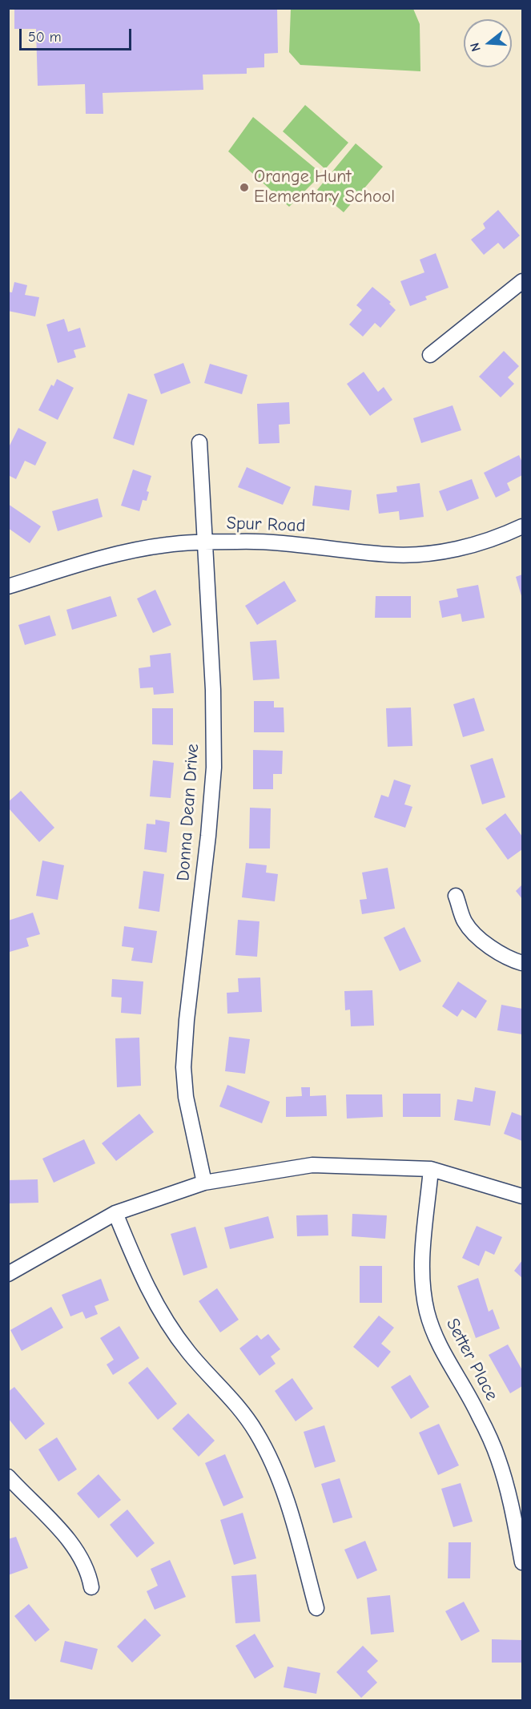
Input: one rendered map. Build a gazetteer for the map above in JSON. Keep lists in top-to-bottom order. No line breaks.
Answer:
{"streets":{"street":["Spur Road","Donna Dean Drive","Setter Place"]},"crossings":[["Spur Road","Donna Dean Drive"]],"places":["Orange Hunt Elementary School"],"scale_bar":"50 m","north":"left"}
